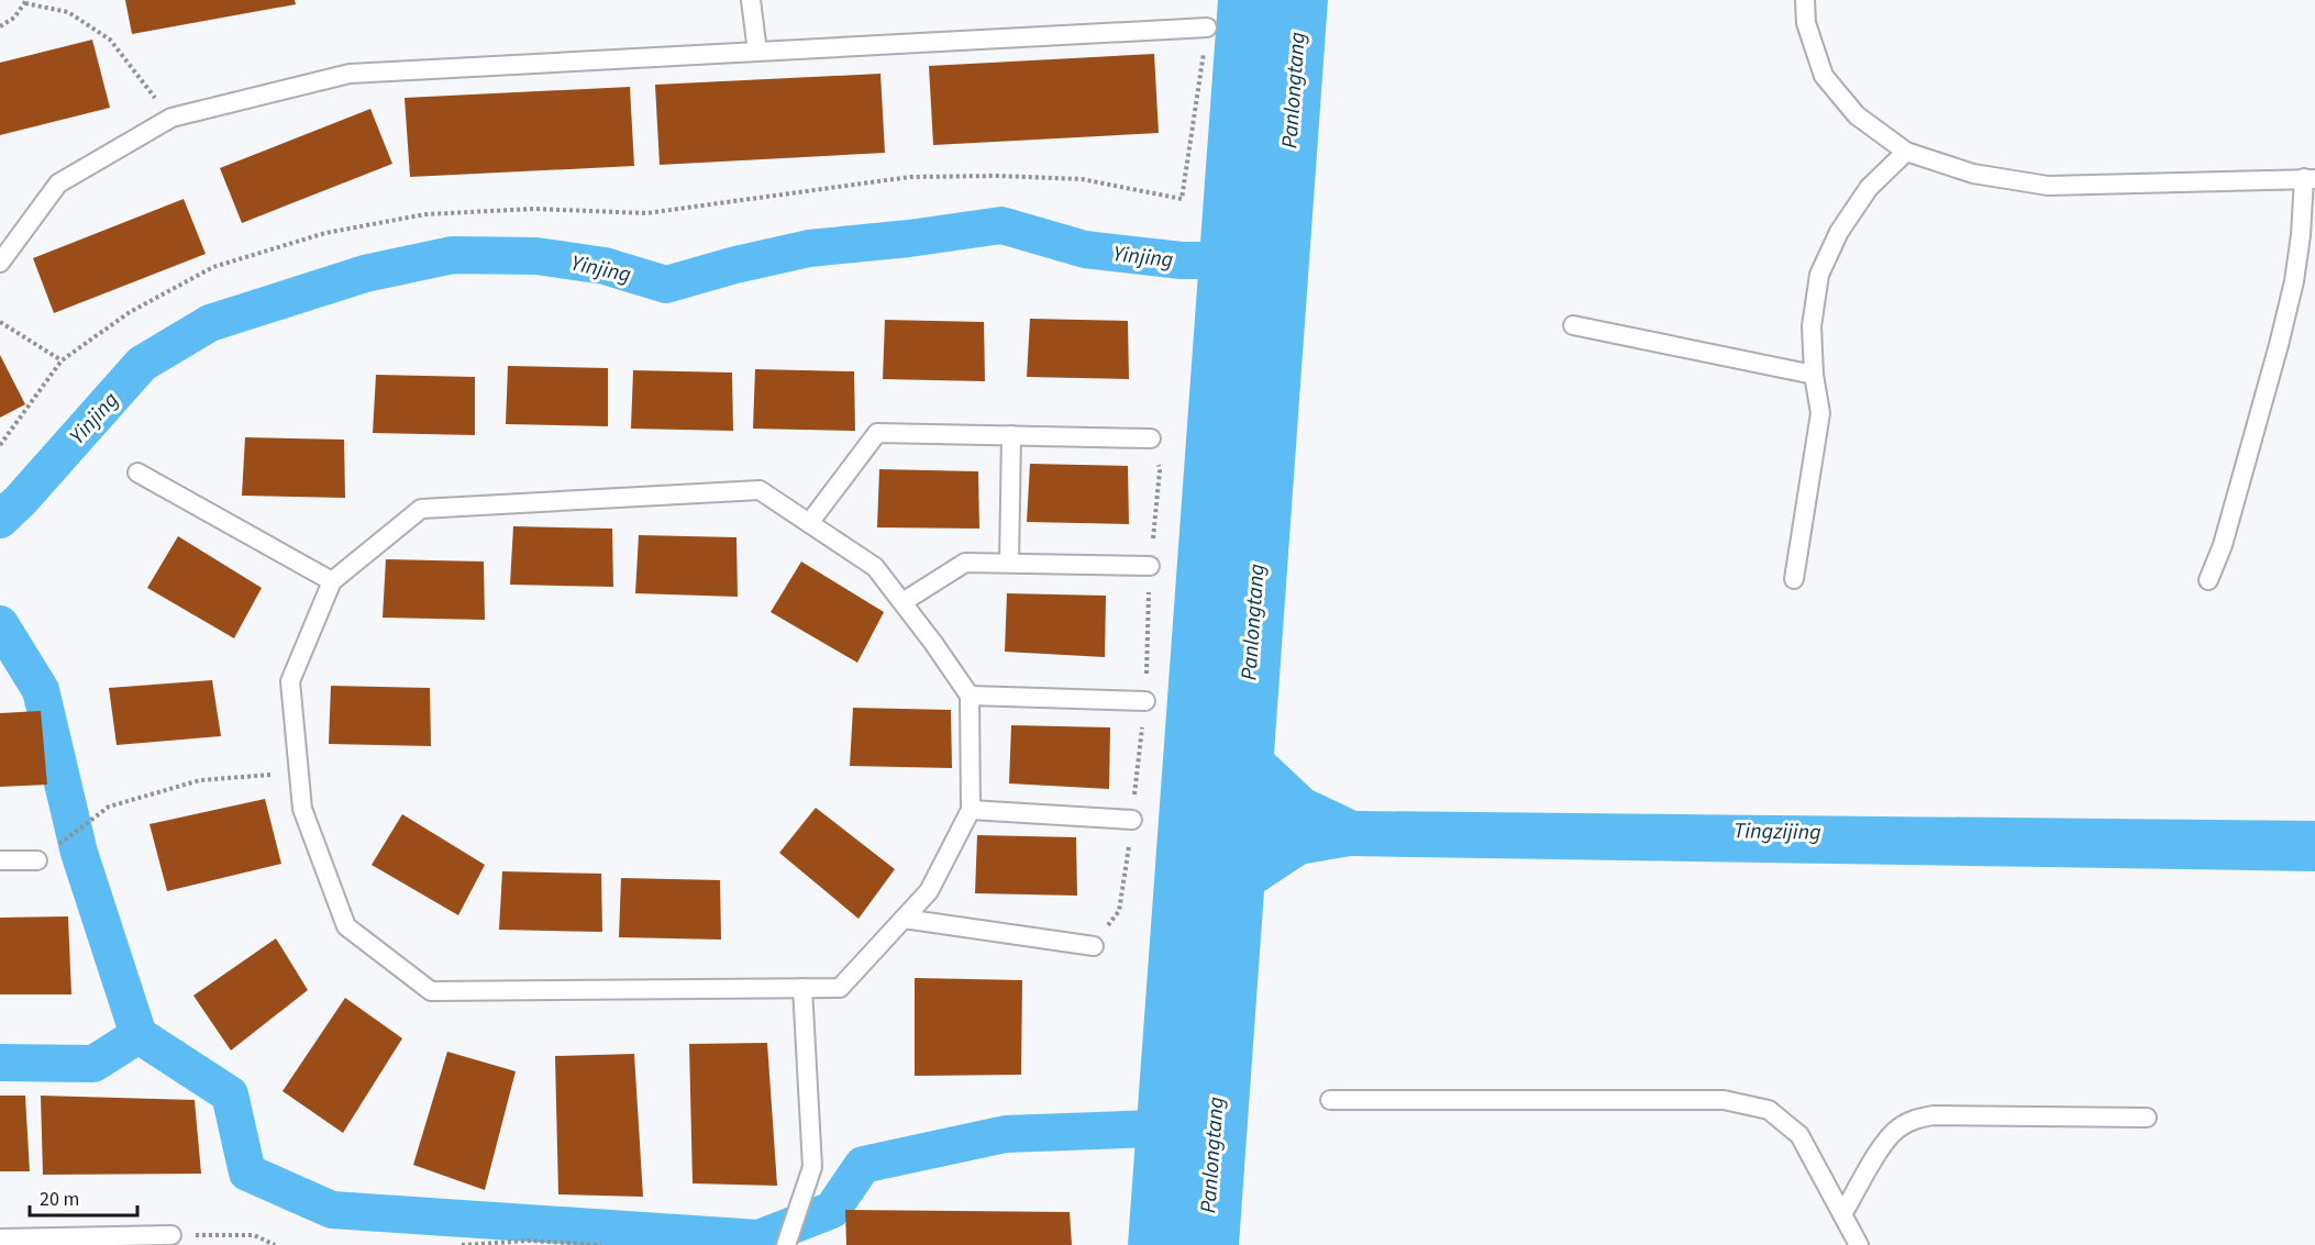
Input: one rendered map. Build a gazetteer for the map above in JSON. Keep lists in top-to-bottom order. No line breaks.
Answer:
{"water":["Panlongtang","Yinjing","Tingzijing"],"scale_bar":"20 m"}
